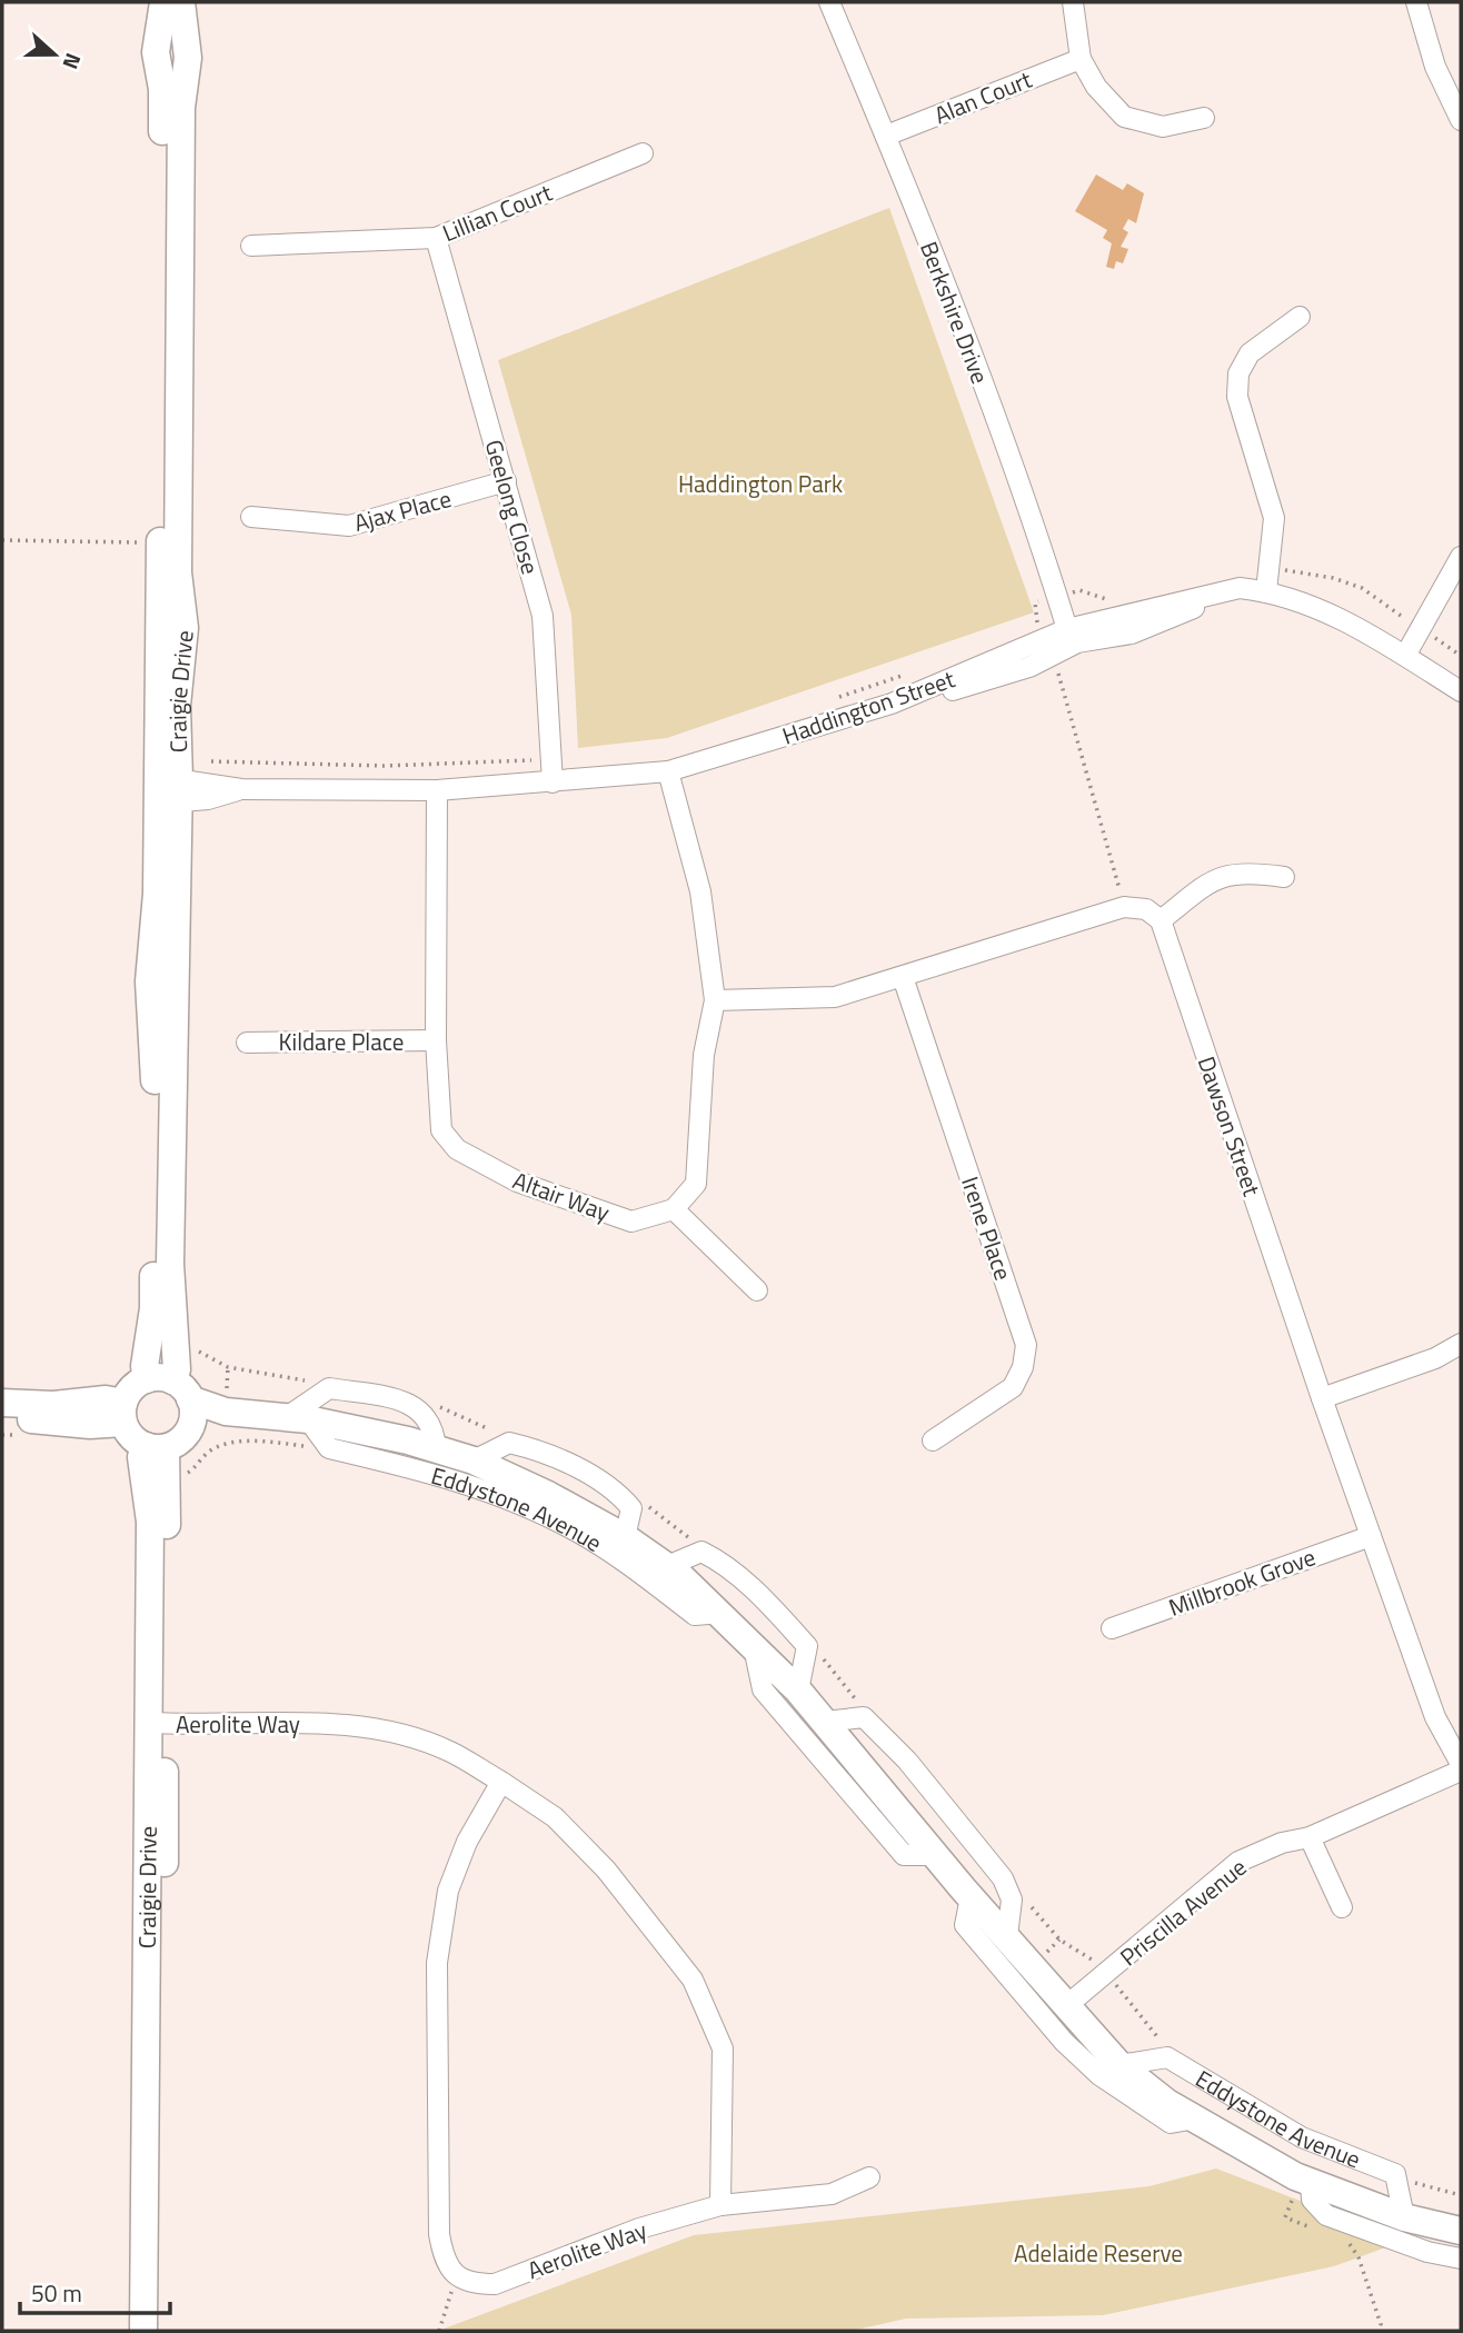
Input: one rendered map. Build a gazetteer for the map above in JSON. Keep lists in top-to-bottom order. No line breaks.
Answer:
{"streets":{"main road":["Craigie Drive","Eddystone Avenue"],"street":["Alan Court","Lillian Court","Berkshire Drive","Geelong Close","Ajax Place","Haddington Street","Kildare Place","Dawson Street","Altair Way","Irene Place","Millbrook Grove","Aerolite Way","Priscilla Avenue"]},"crossings":[["Alan Court","Berkshire Drive"],["Lillian Court","Geelong Close"],["Berkshire Drive","Haddington Street"],["Geelong Close","Ajax Place"],["Geelong Close","Haddington Street"],["Craigie Drive","Haddington Street"],["Craigie Drive","Eddystone Avenue"],["Craigie Drive","Aerolite Way"],["Haddington Street","Altair Way"],["Kildare Place","Altair Way"],["Dawson Street","Millbrook Grove"],["Eddystone Avenue","Priscilla Avenue"]],"parks":["Haddington Park","Adelaide Reserve"],"scale_bar":"50 m","north":"right"}
